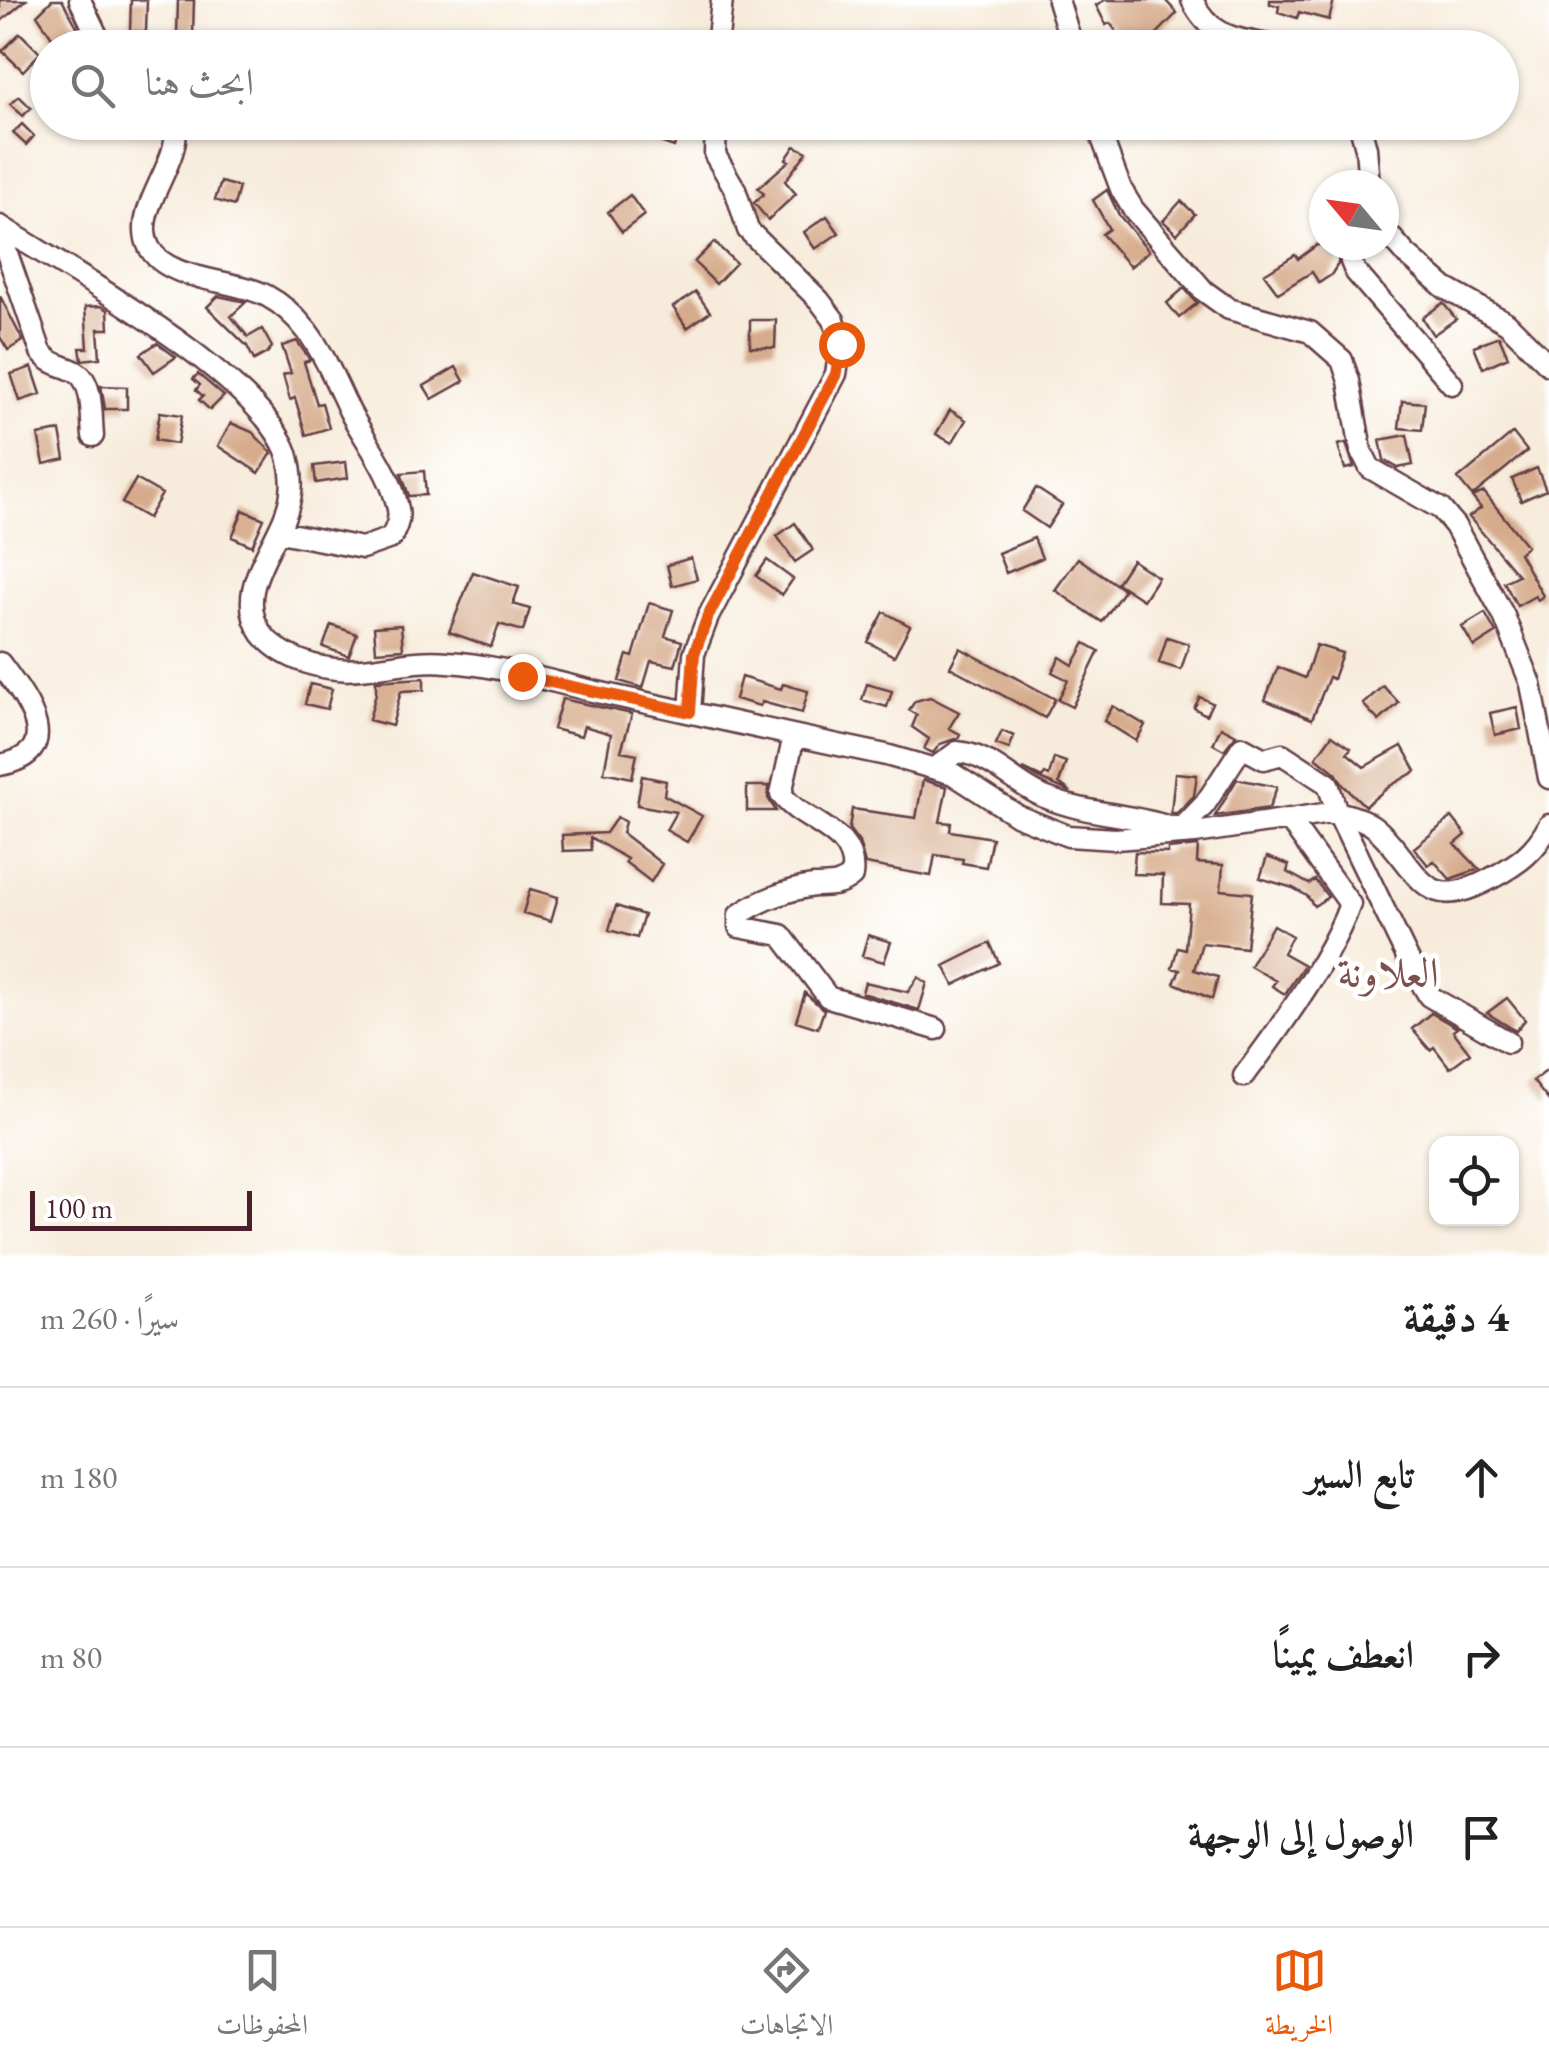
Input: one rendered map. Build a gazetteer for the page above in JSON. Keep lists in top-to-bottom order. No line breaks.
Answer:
{"districts":["العلاونة"],"scale_bar":"100 m","north":"top left","page":{"search":"ابحث هنا","scale":"100 m","heading":["4 دقيقة","سيرًا · 260 m"],"list":[["تابع السير","180 m"],["انعطف يمينًا","80 m"],"الوصول إلى الوجهة"],"nav":["الخريطة","الاتجاهات","المحفوظات"]}}
